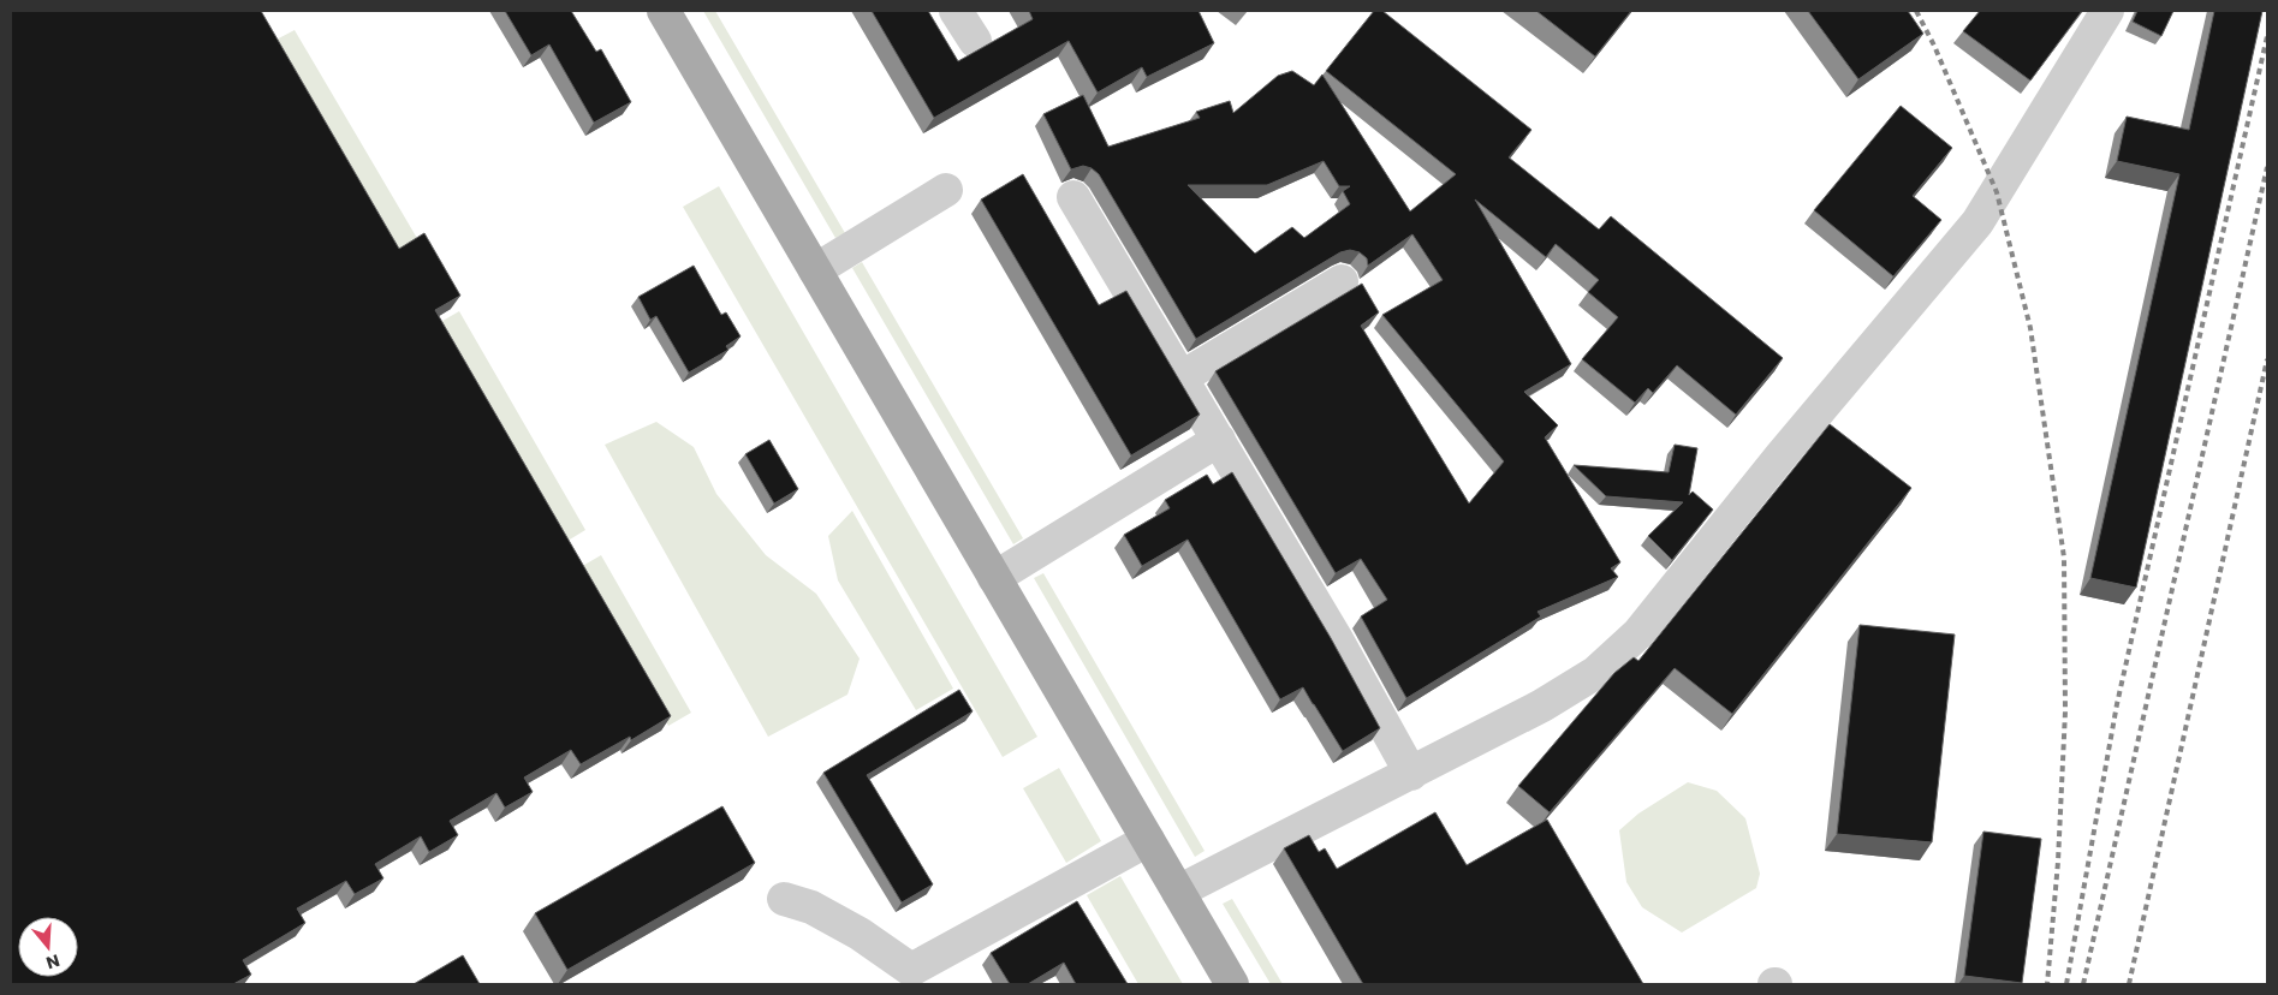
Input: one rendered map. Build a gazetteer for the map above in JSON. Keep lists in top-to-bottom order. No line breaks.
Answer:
{"north":"bottom"}
